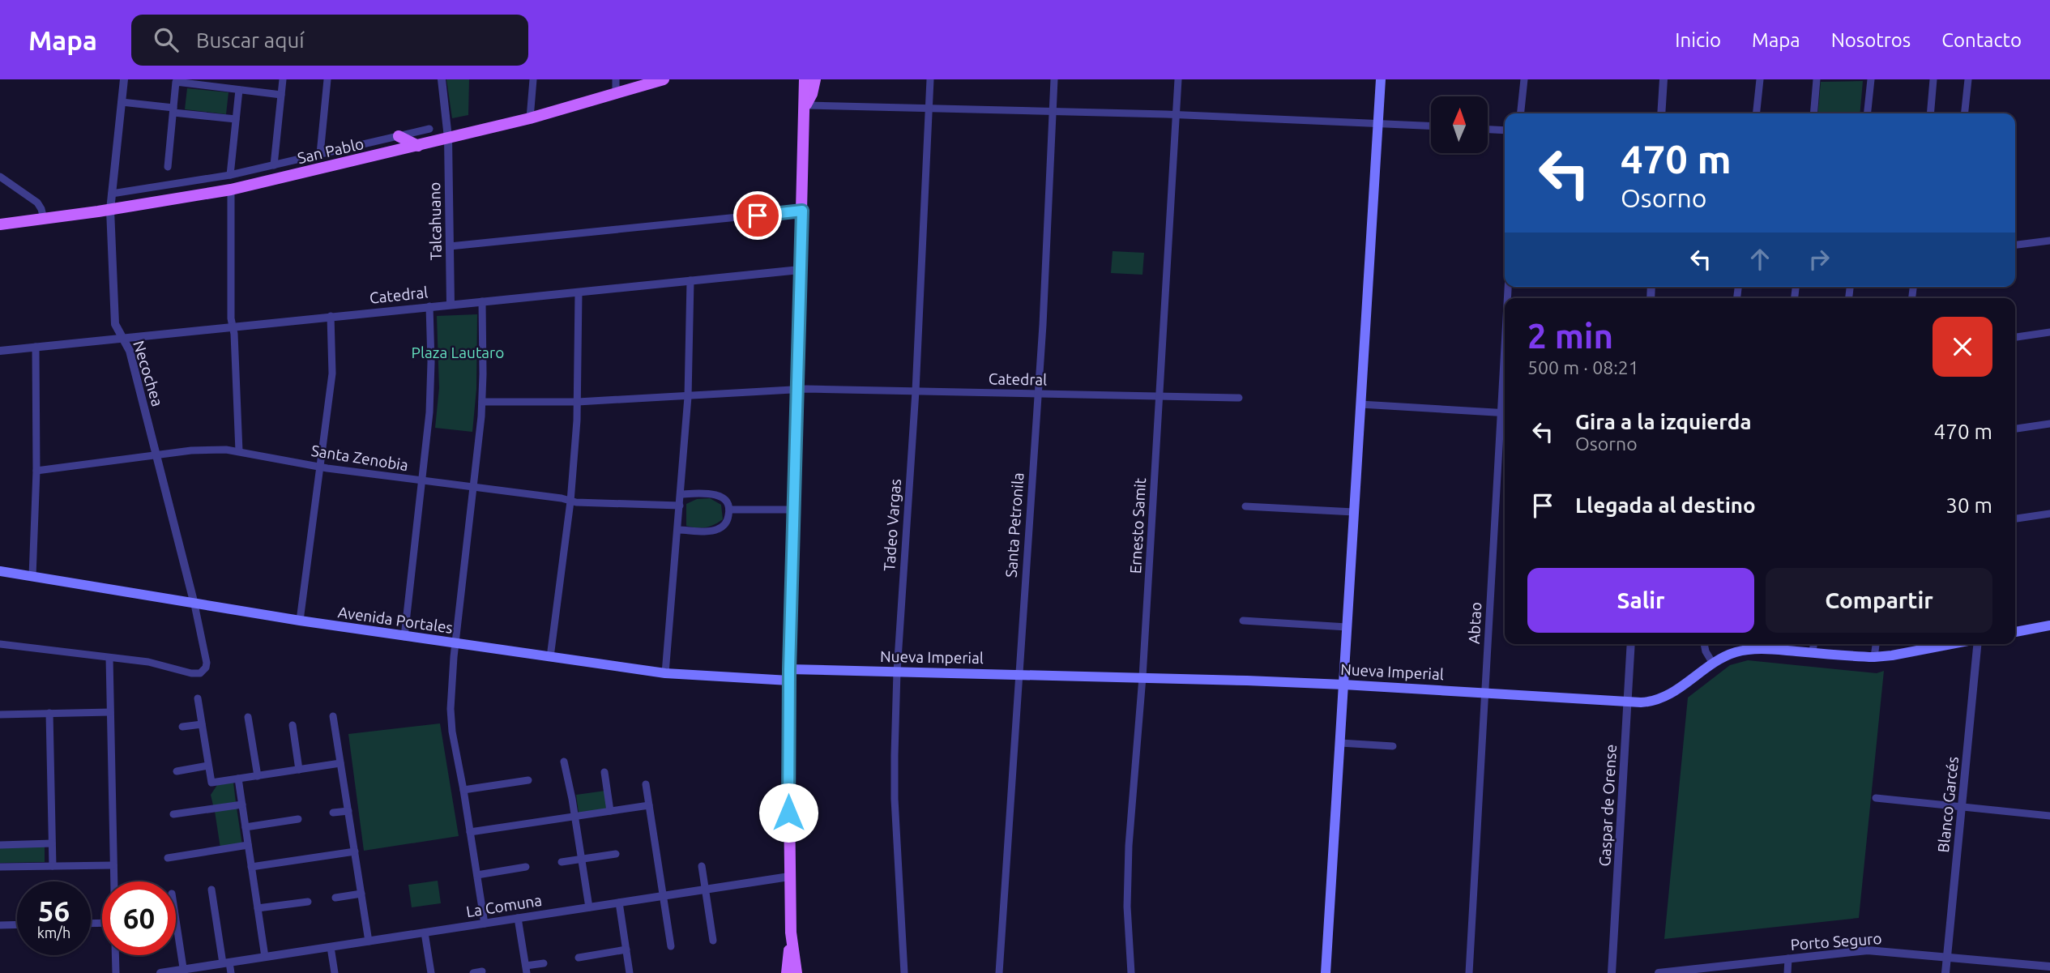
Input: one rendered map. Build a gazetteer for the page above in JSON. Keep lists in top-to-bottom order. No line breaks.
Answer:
{"streets":{"main road":["San Pablo","Avenida Portales","Nueva Imperial"],"street":["Talcahuano","Catedral","Necochea","Santa Zenobia","Tadeo Vargas","Santa Petronila","Ernesto Samit","Abtao","Blanco Garcés","Gaspar de Orense","La Comuna","Porto Seguro"]},"crossings":[["San Pablo","Talcahuano"],["San Pablo","Necochea"],["Talcahuano","Catedral"],["Catedral","Necochea"],["Catedral","Tadeo Vargas"],["Catedral","Santa Petronila"],["Catedral","Ernesto Samit"],["Necochea","Santa Zenobia"],["Necochea","Avenida Portales"],["Tadeo Vargas","Nueva Imperial"],["Santa Petronila","Nueva Imperial"],["Ernesto Samit","Nueva Imperial"],["Avenida Portales","Nueva Imperial"],["Abtao","Nueva Imperial"],["Nueva Imperial","Gaspar de Orense"],["Blanco Garcés","Porto Seguro"]],"parks":["Plaza Lautaro"],"north":"top","page":{"header":"Mapa","search":"Buscar aquí","nav":["Inicio","Mapa","Nosotros","Contacto"],"turn":["470 m","Osorno"],"heading":["2 min","500 m · 08:21"],"list":[{"name":"Gira a la izquierda","note":"Osorno","value":"470 m"},{"name":"Llegada al destino","value":"30 m"}],"buttons":["Salir","Compartir"],"speed":"56 km/h","limit":"60"}}
